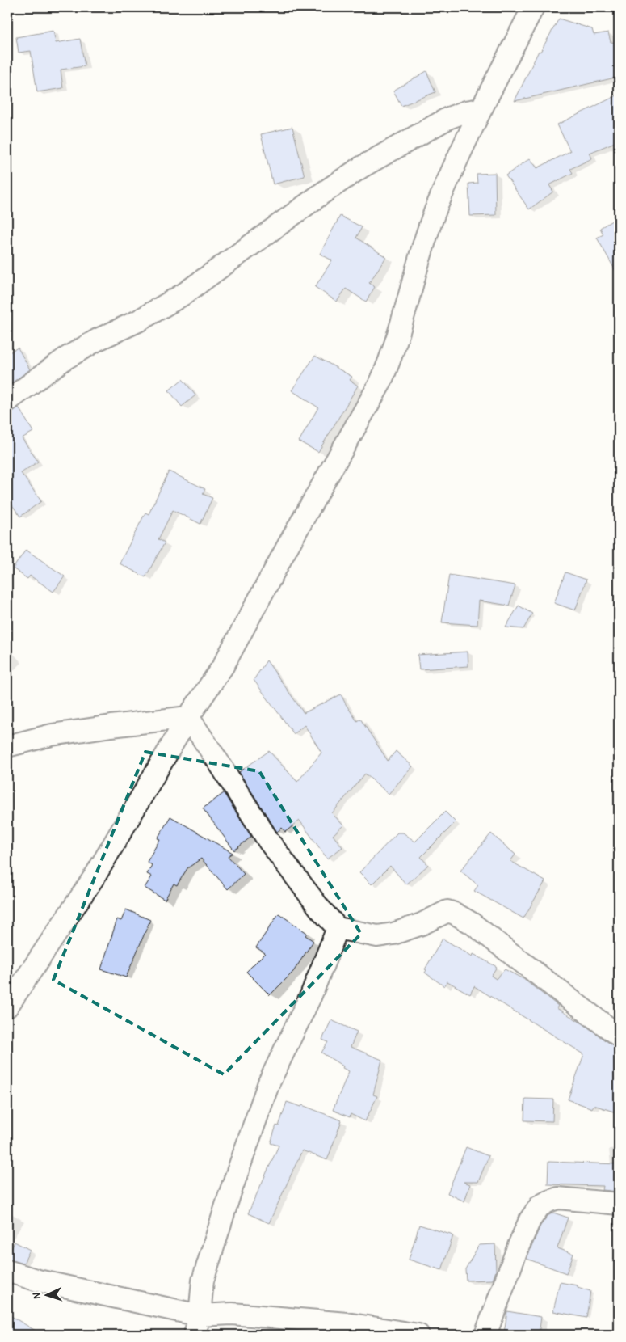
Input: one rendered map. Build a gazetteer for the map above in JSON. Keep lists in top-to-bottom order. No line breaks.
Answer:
{"north":"left"}
